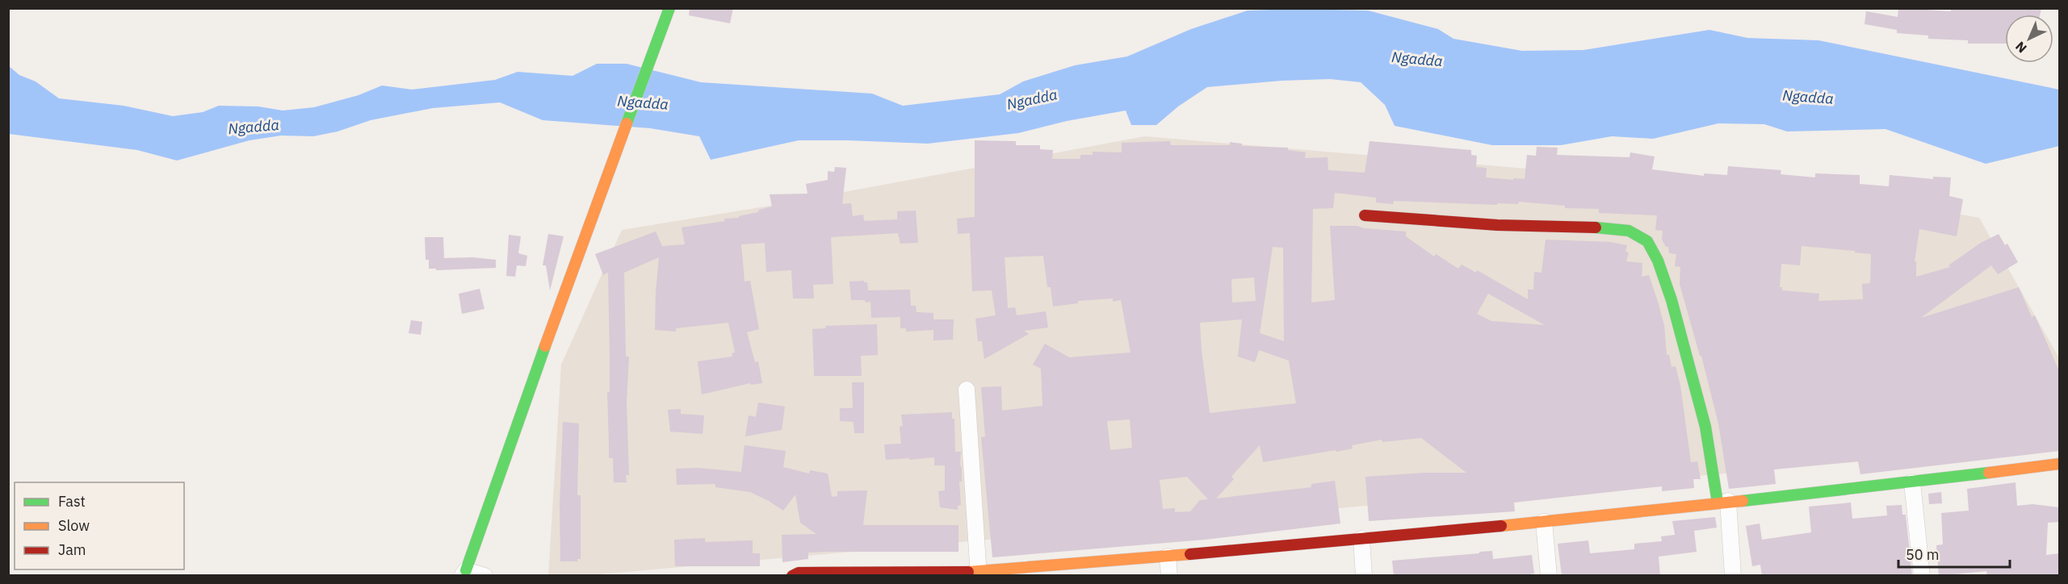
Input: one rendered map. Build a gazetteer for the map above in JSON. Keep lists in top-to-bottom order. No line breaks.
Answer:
{"water":["Ngadda"],"legend":["Fast","Slow","Jam"],"scale_bar":"50 m","north":"bottom left"}
